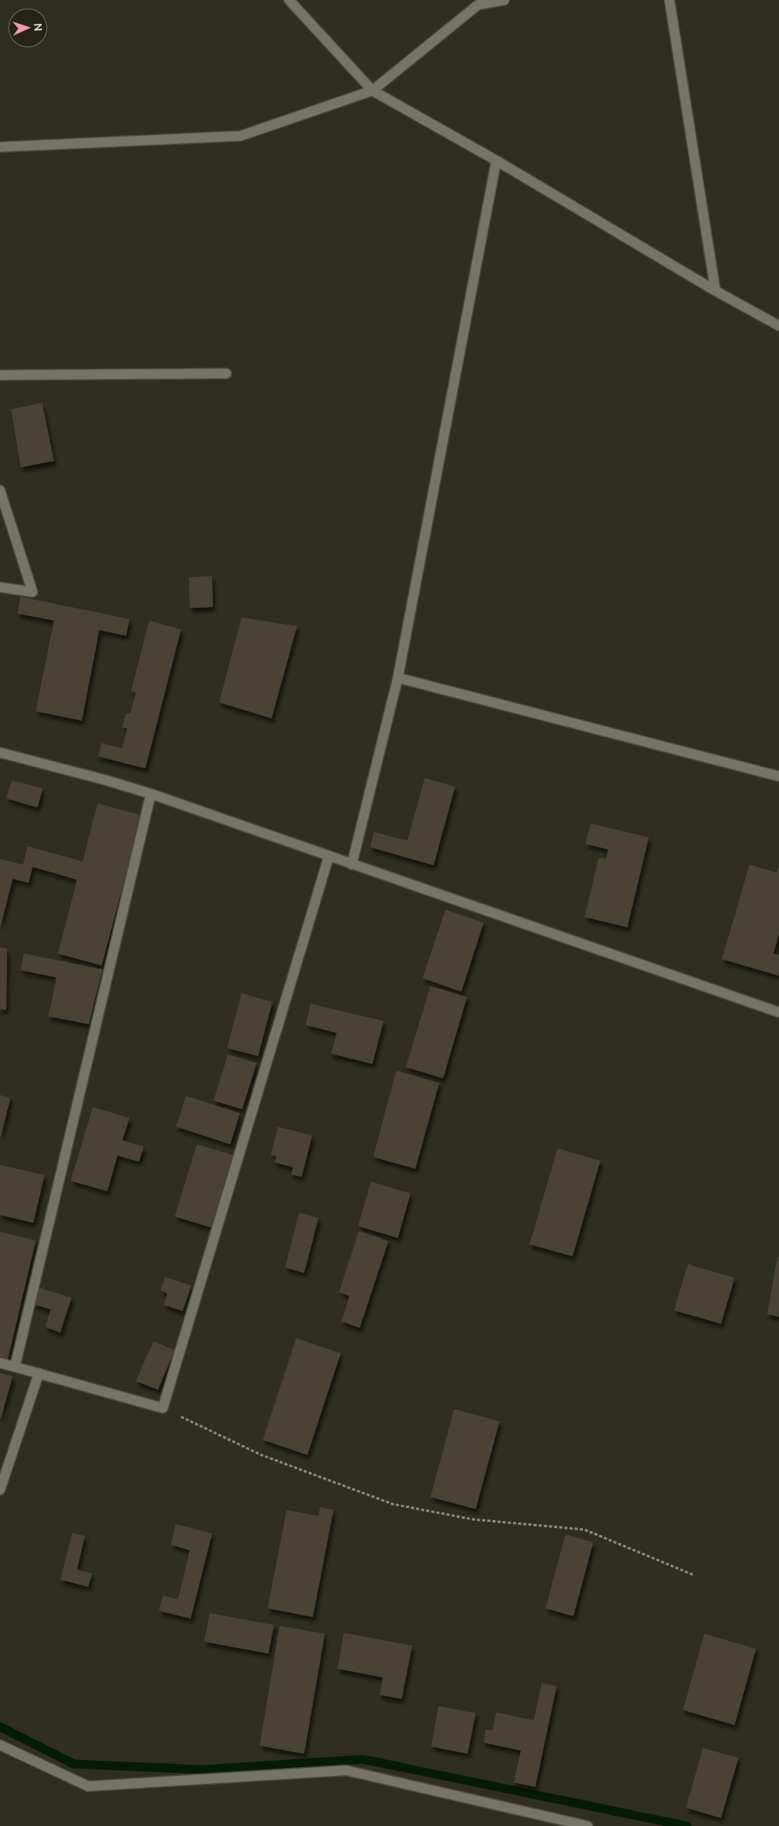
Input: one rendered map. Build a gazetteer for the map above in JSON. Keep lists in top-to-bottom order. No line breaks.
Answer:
{"north":"right"}
